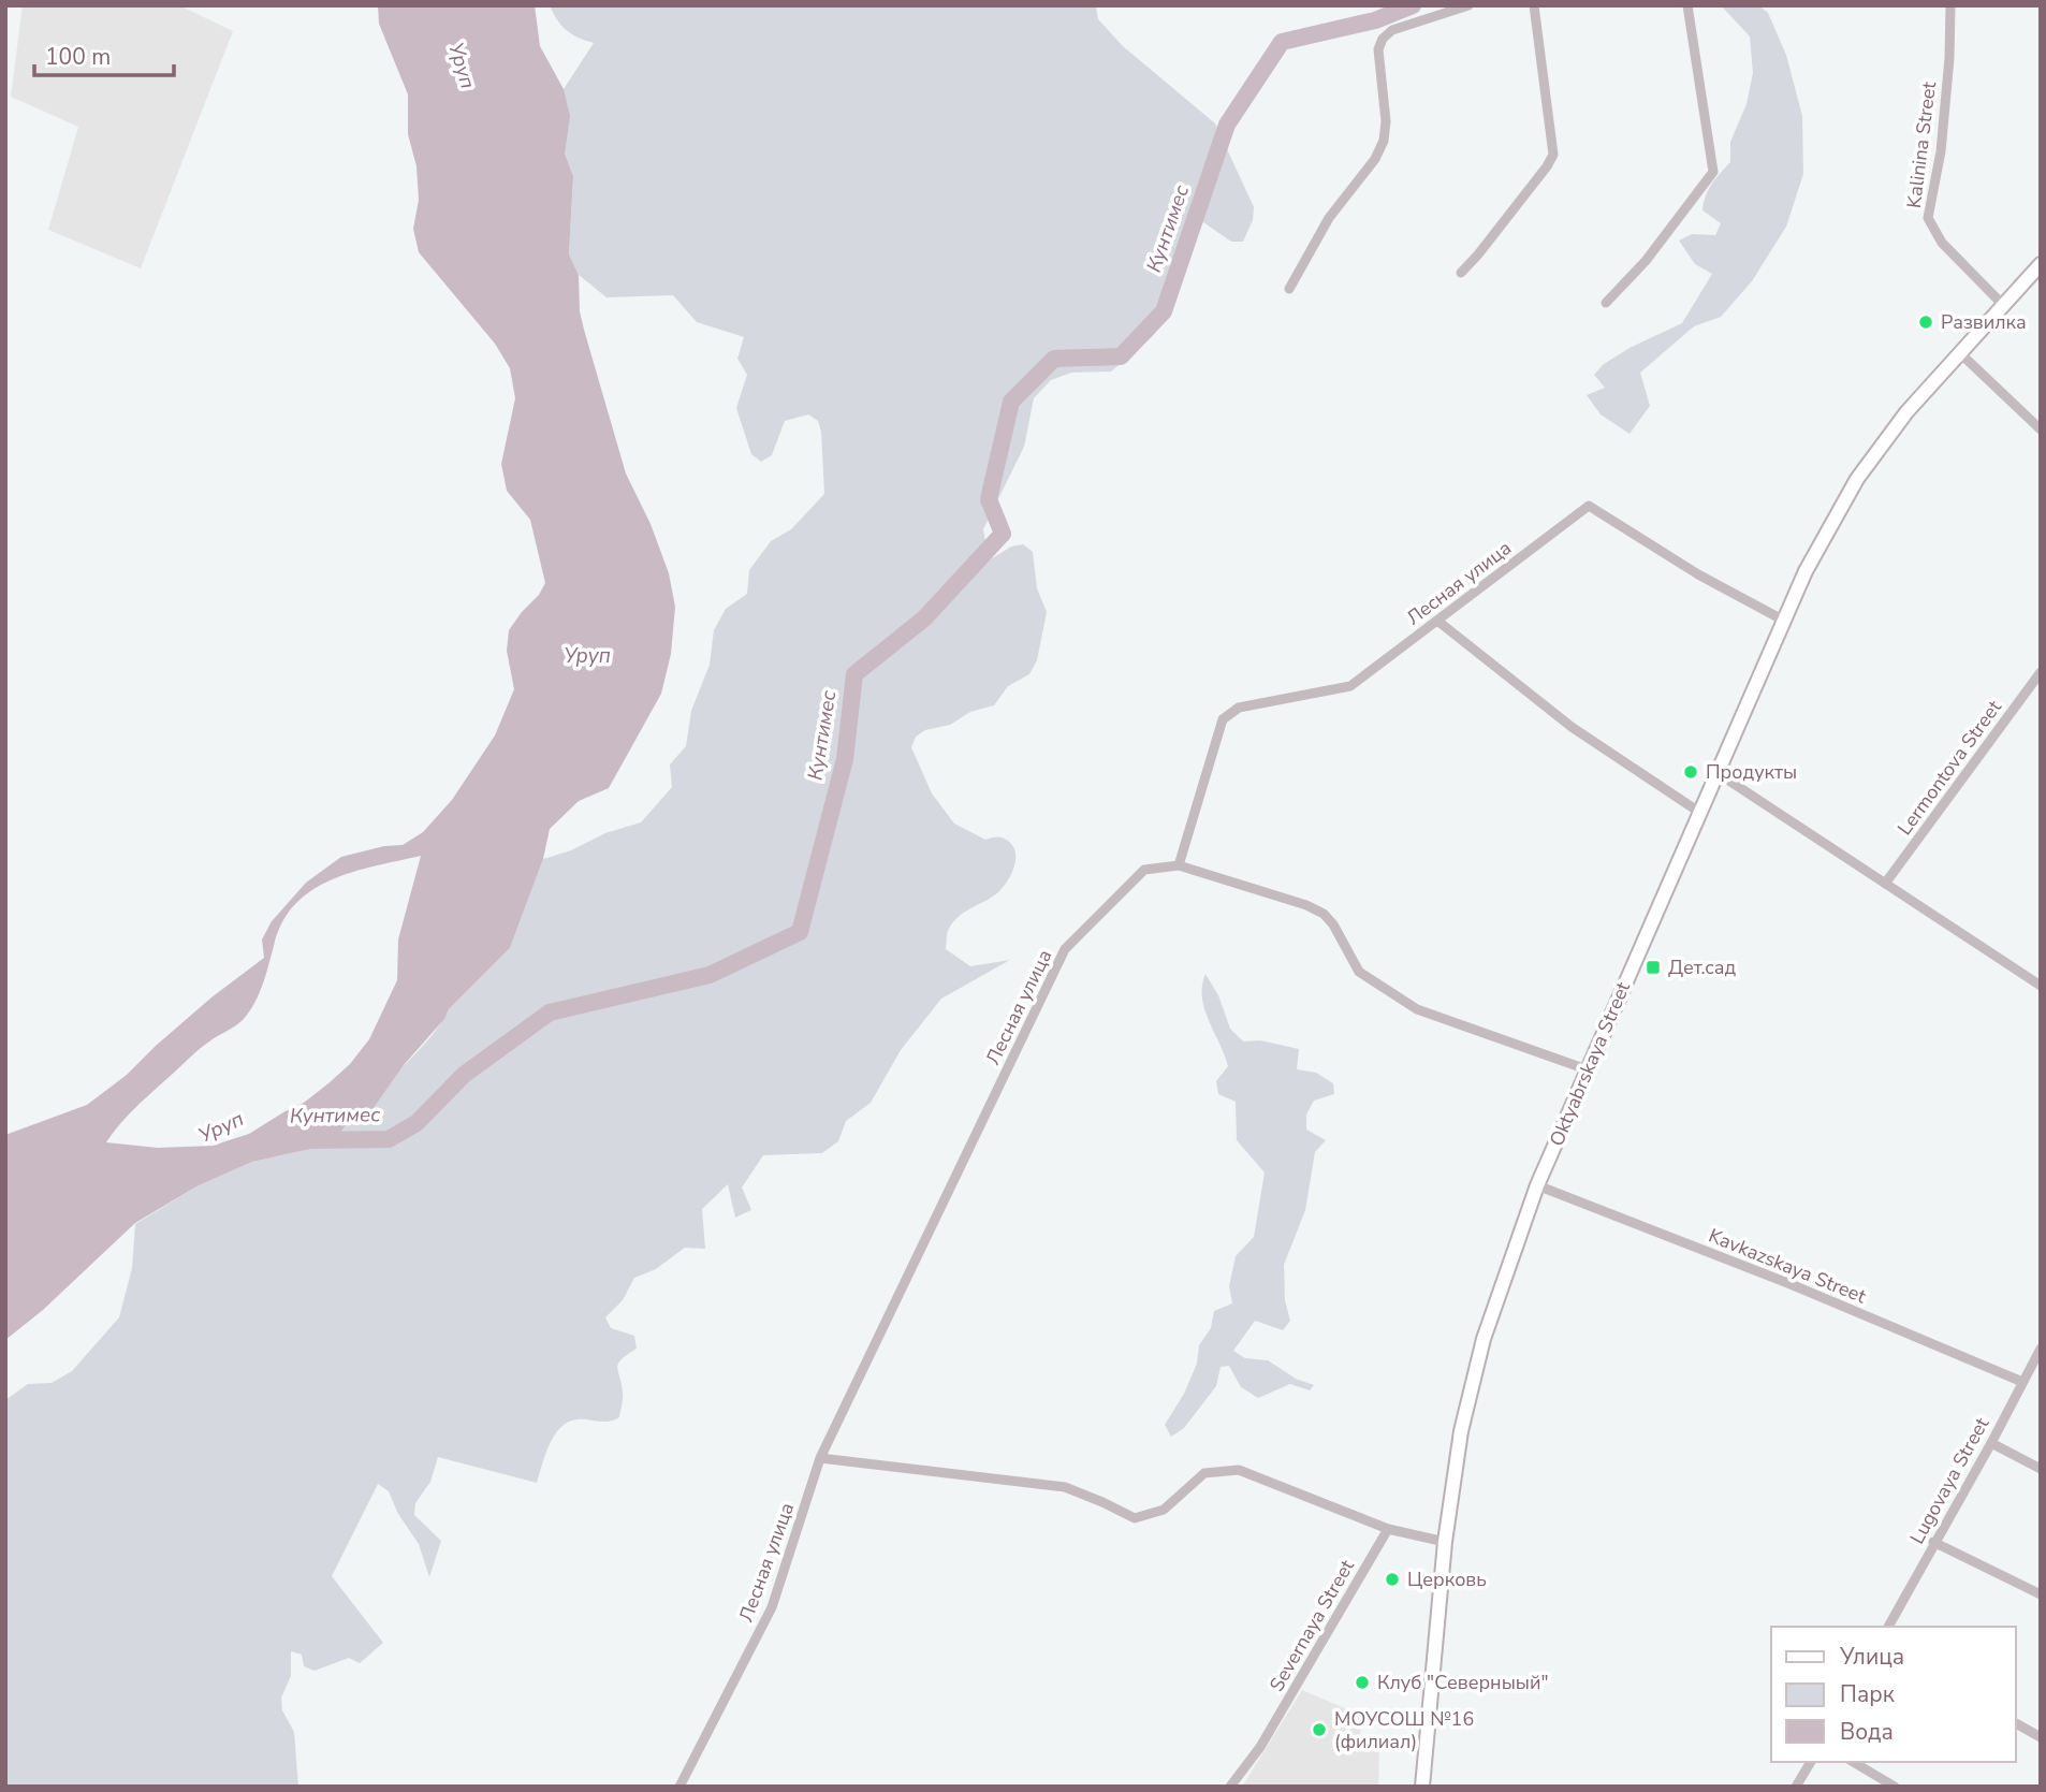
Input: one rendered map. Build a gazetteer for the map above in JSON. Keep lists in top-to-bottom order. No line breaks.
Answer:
{"streets":{"street":["Kalinina Street","Лесная улица","Lermontova Street","Oktyabrskaya Street","Kavkazskaya Street","Lugovaya Street","Severnaya Street"]},"crossings":[["Kalinina Street","Oktyabrskaya Street"],["Лесная улица","Oktyabrskaya Street"],["Oktyabrskaya Street","Kavkazskaya Street"],["Kavkazskaya Street","Lugovaya Street"]],"water":["Уруп","Кунтимес"],"places":{"other":["Развилка","Продукты","Церковь","Клуб \"Северныый\"","МОУСОШ №16 (филиал)"],"transit":["Дет.сад"]},"legend":["Улица","Парк","Вода"],"scale_bar":"100 m"}
